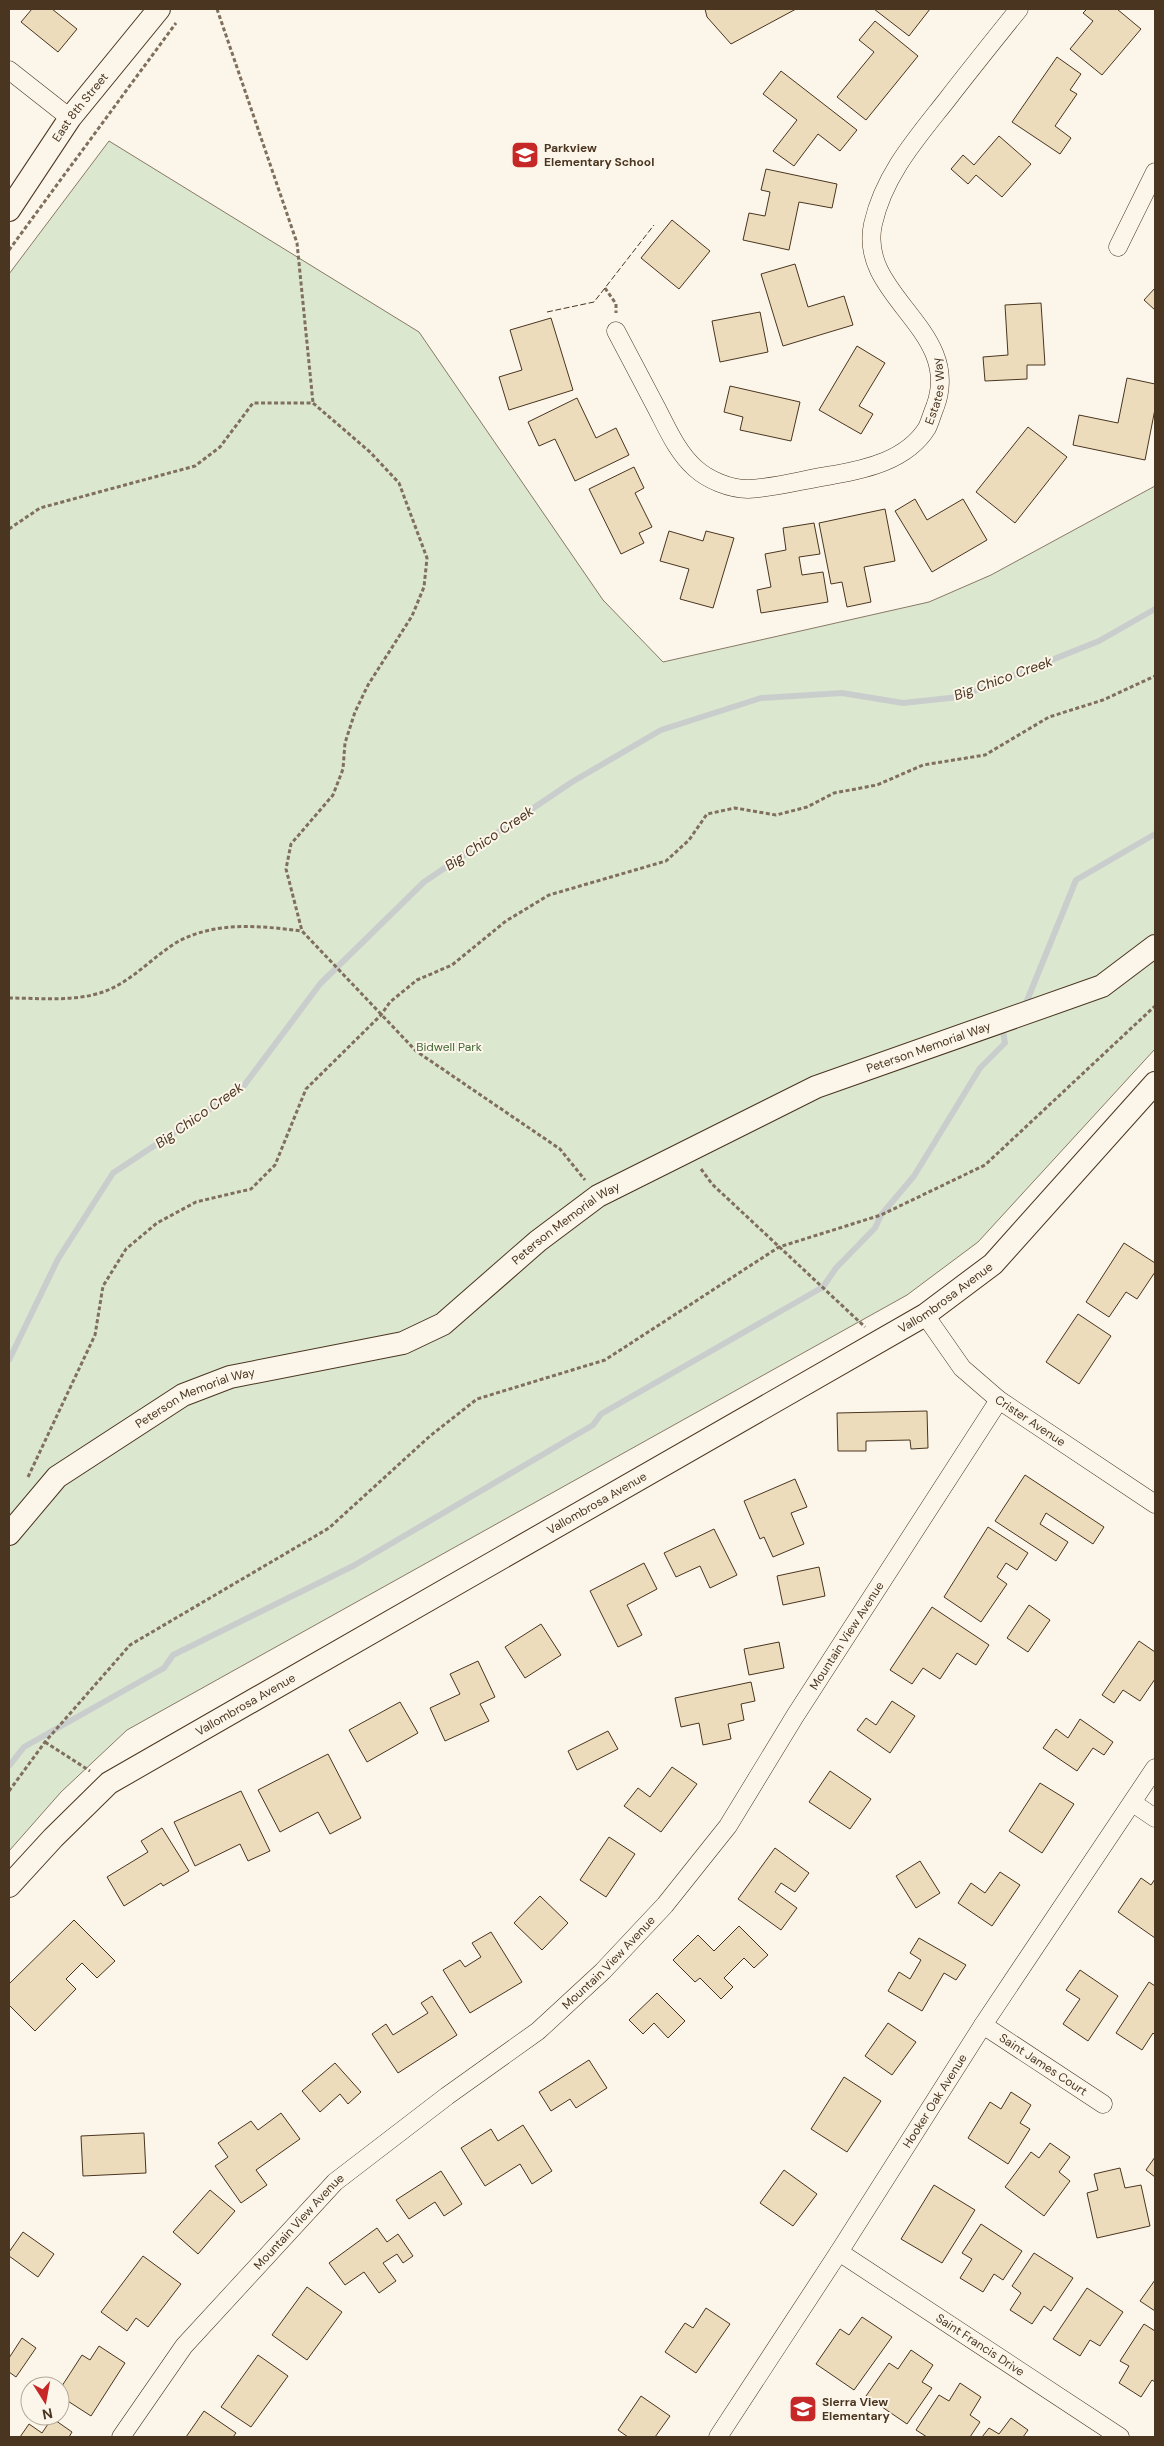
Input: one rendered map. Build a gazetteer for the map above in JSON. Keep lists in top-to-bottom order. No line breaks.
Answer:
{"streets":{"street":["East 8th Street","Estates Way","Peterson Memorial Way","Vallombrosa Avenue","Crister Avenue","Mountain View Avenue","Saint James Court","Hooker Oak Avenue","Saint Francis Drive"]},"crossings":[["Vallombrosa Avenue","Crister Avenue"],["Crister Avenue","Mountain View Avenue"],["Saint James Court","Hooker Oak Avenue"],["Hooker Oak Avenue","Saint Francis Drive"]],"water":["Big Chico Creek"],"parks":["Bidwell Park"],"places":{"school or university":["Parkview Elementary School","Sierra View Elementary"]},"north":"bottom"}
